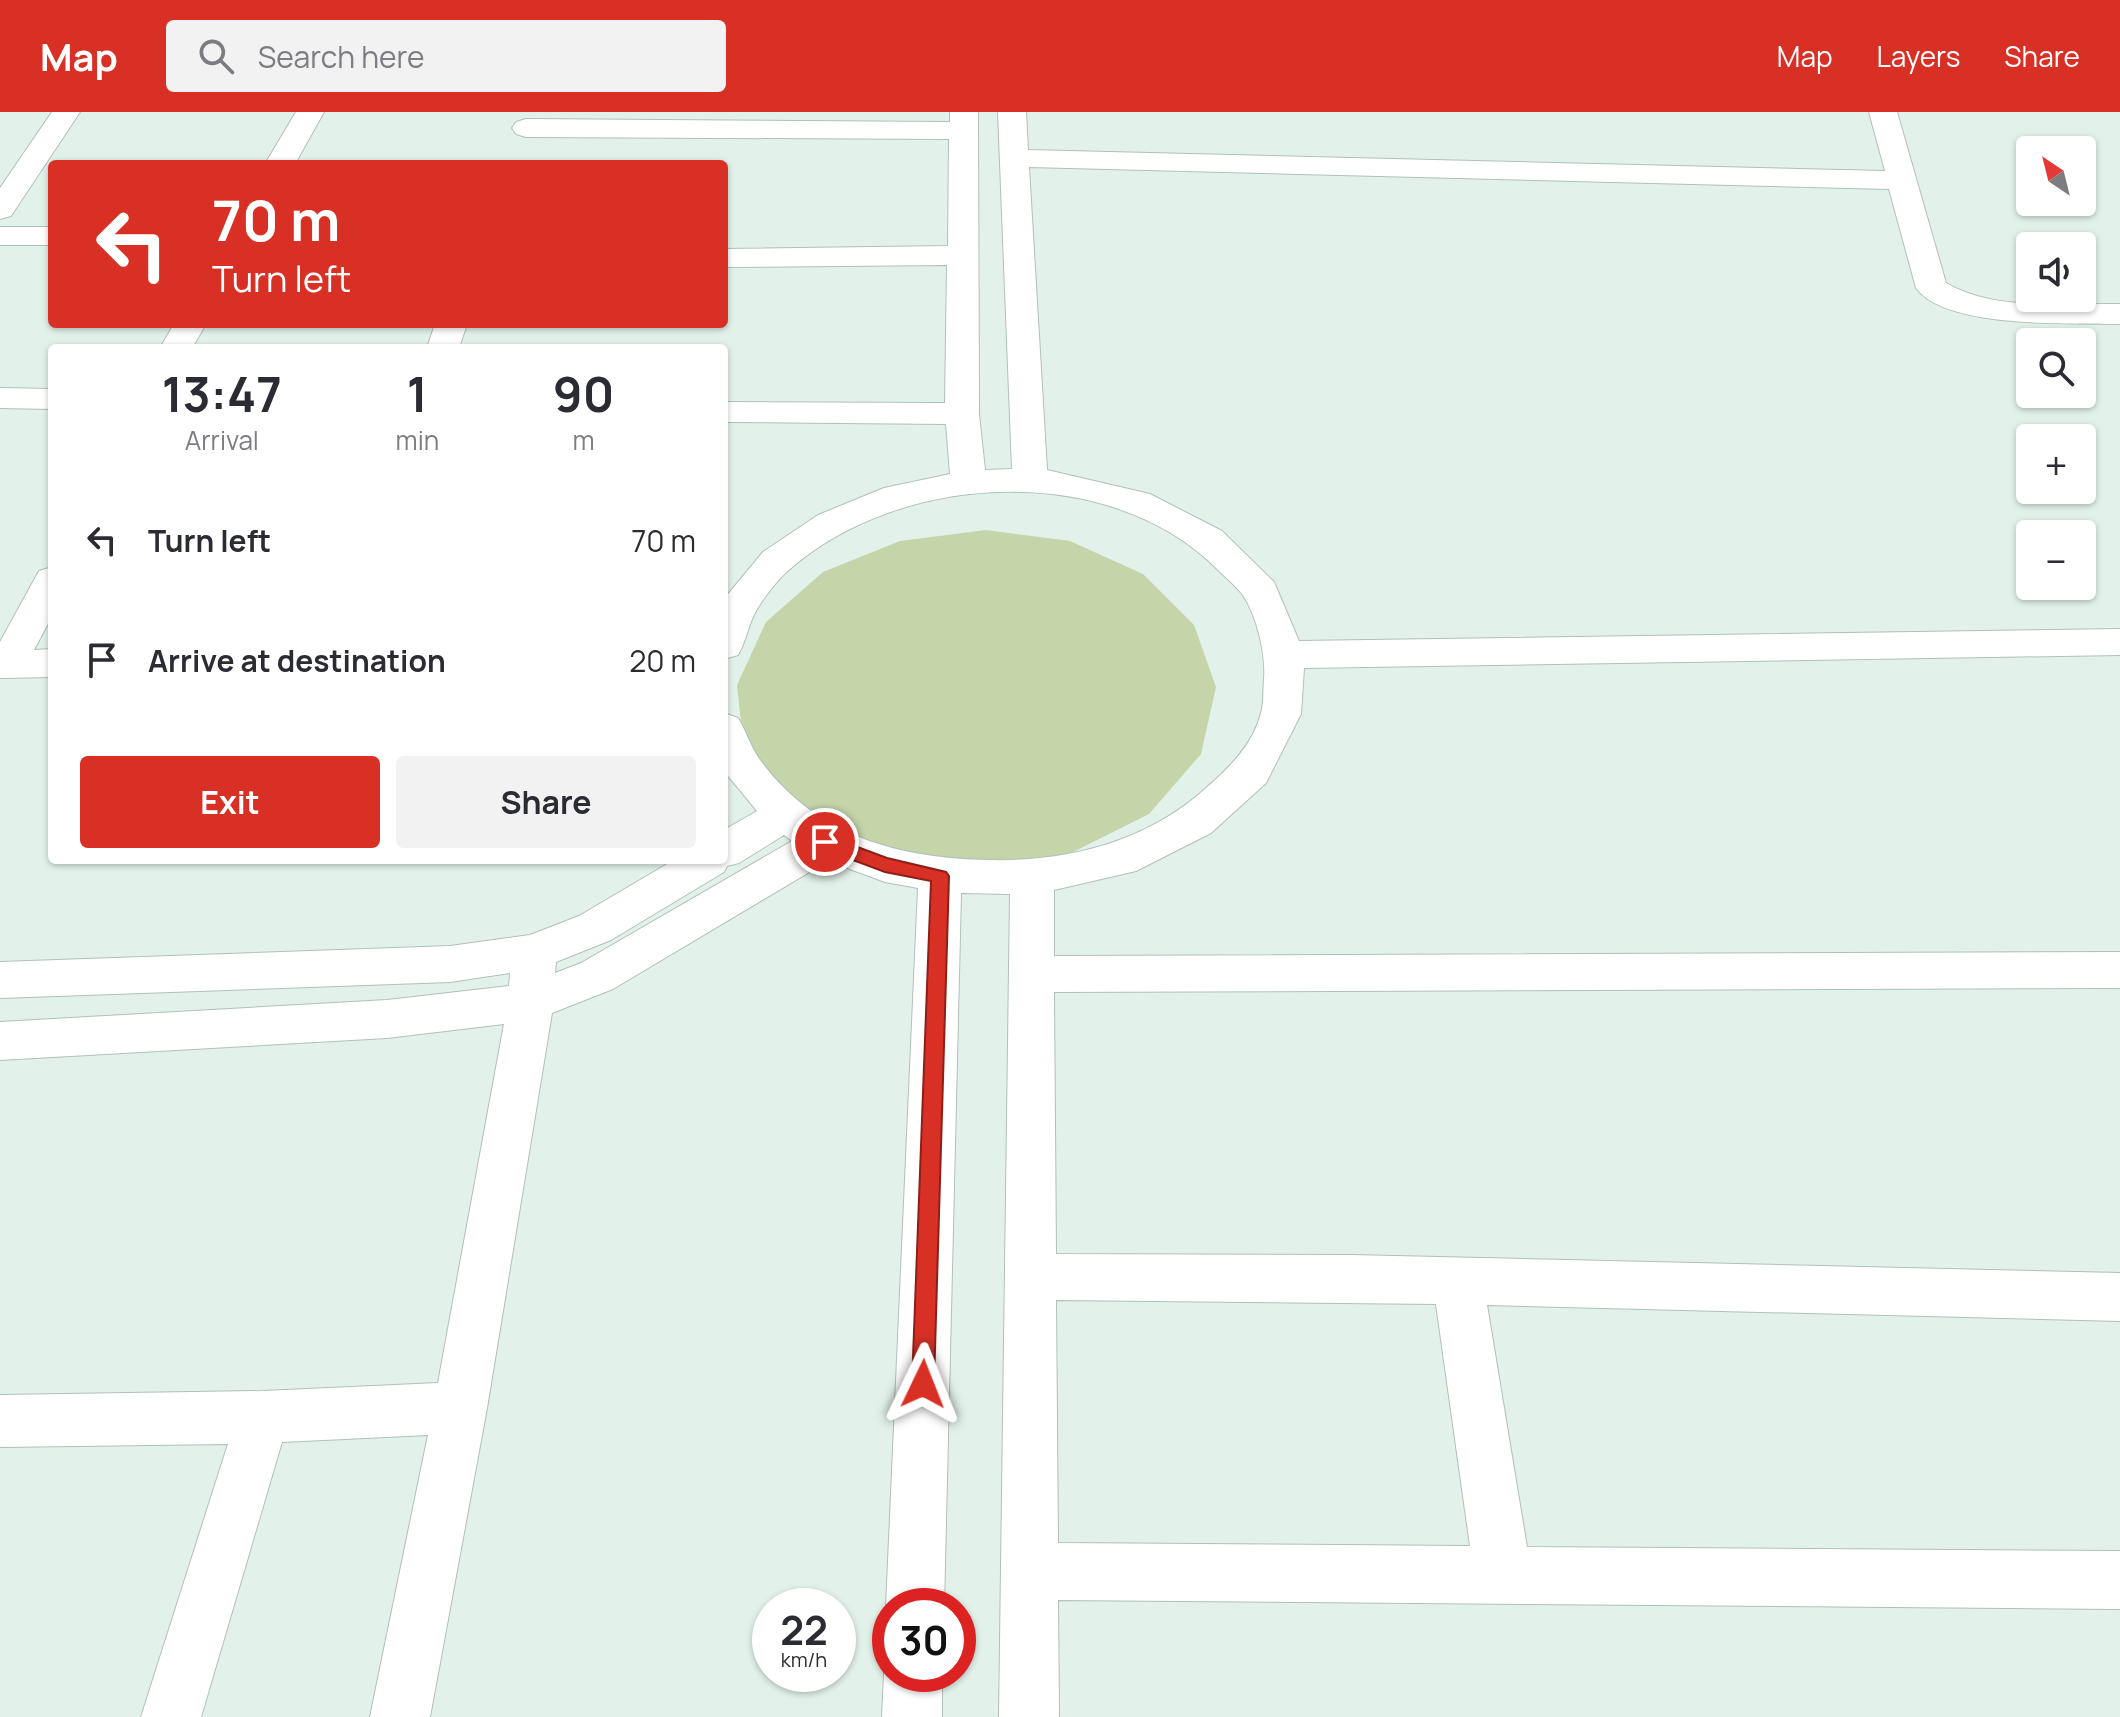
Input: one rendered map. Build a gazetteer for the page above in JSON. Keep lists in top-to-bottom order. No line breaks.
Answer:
{"north":"top left","page":{"header":"Map","search":"Search here","nav":["Map","Layers","Share"],"map_buttons":["+","−"],"turn":["70 m","Turn left"],"eta":["13:47","Arrival","1","min","90","m"],"list":[{"name":"Turn left","value":"70 m"},{"name":"Arrive at destination","value":"20 m"}],"buttons":["Exit","Share"],"speed":"22 km/h","limit":"30"}}
